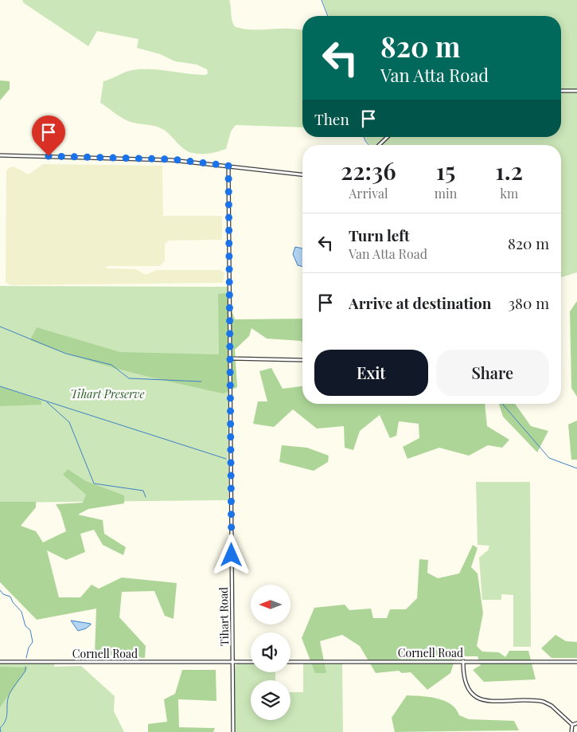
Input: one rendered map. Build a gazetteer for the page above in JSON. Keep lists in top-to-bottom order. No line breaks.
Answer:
{"streets":{"street":["Tihart Road","Cornell Road"]},"crossings":[["Tihart Road","Cornell Road"]],"parks":["Tihart Preserve"],"north":"left","page":{"turn":["820 m","Van Atta Road"],"then":"Then","eta":["22:36","Arrival","15","min","1.2","km"],"list":[{"name":"Turn left","note":"Van Atta Road","value":"820 m"},{"name":"Arrive at destination","value":"380 m"}],"buttons":["Exit","Share"]}}
